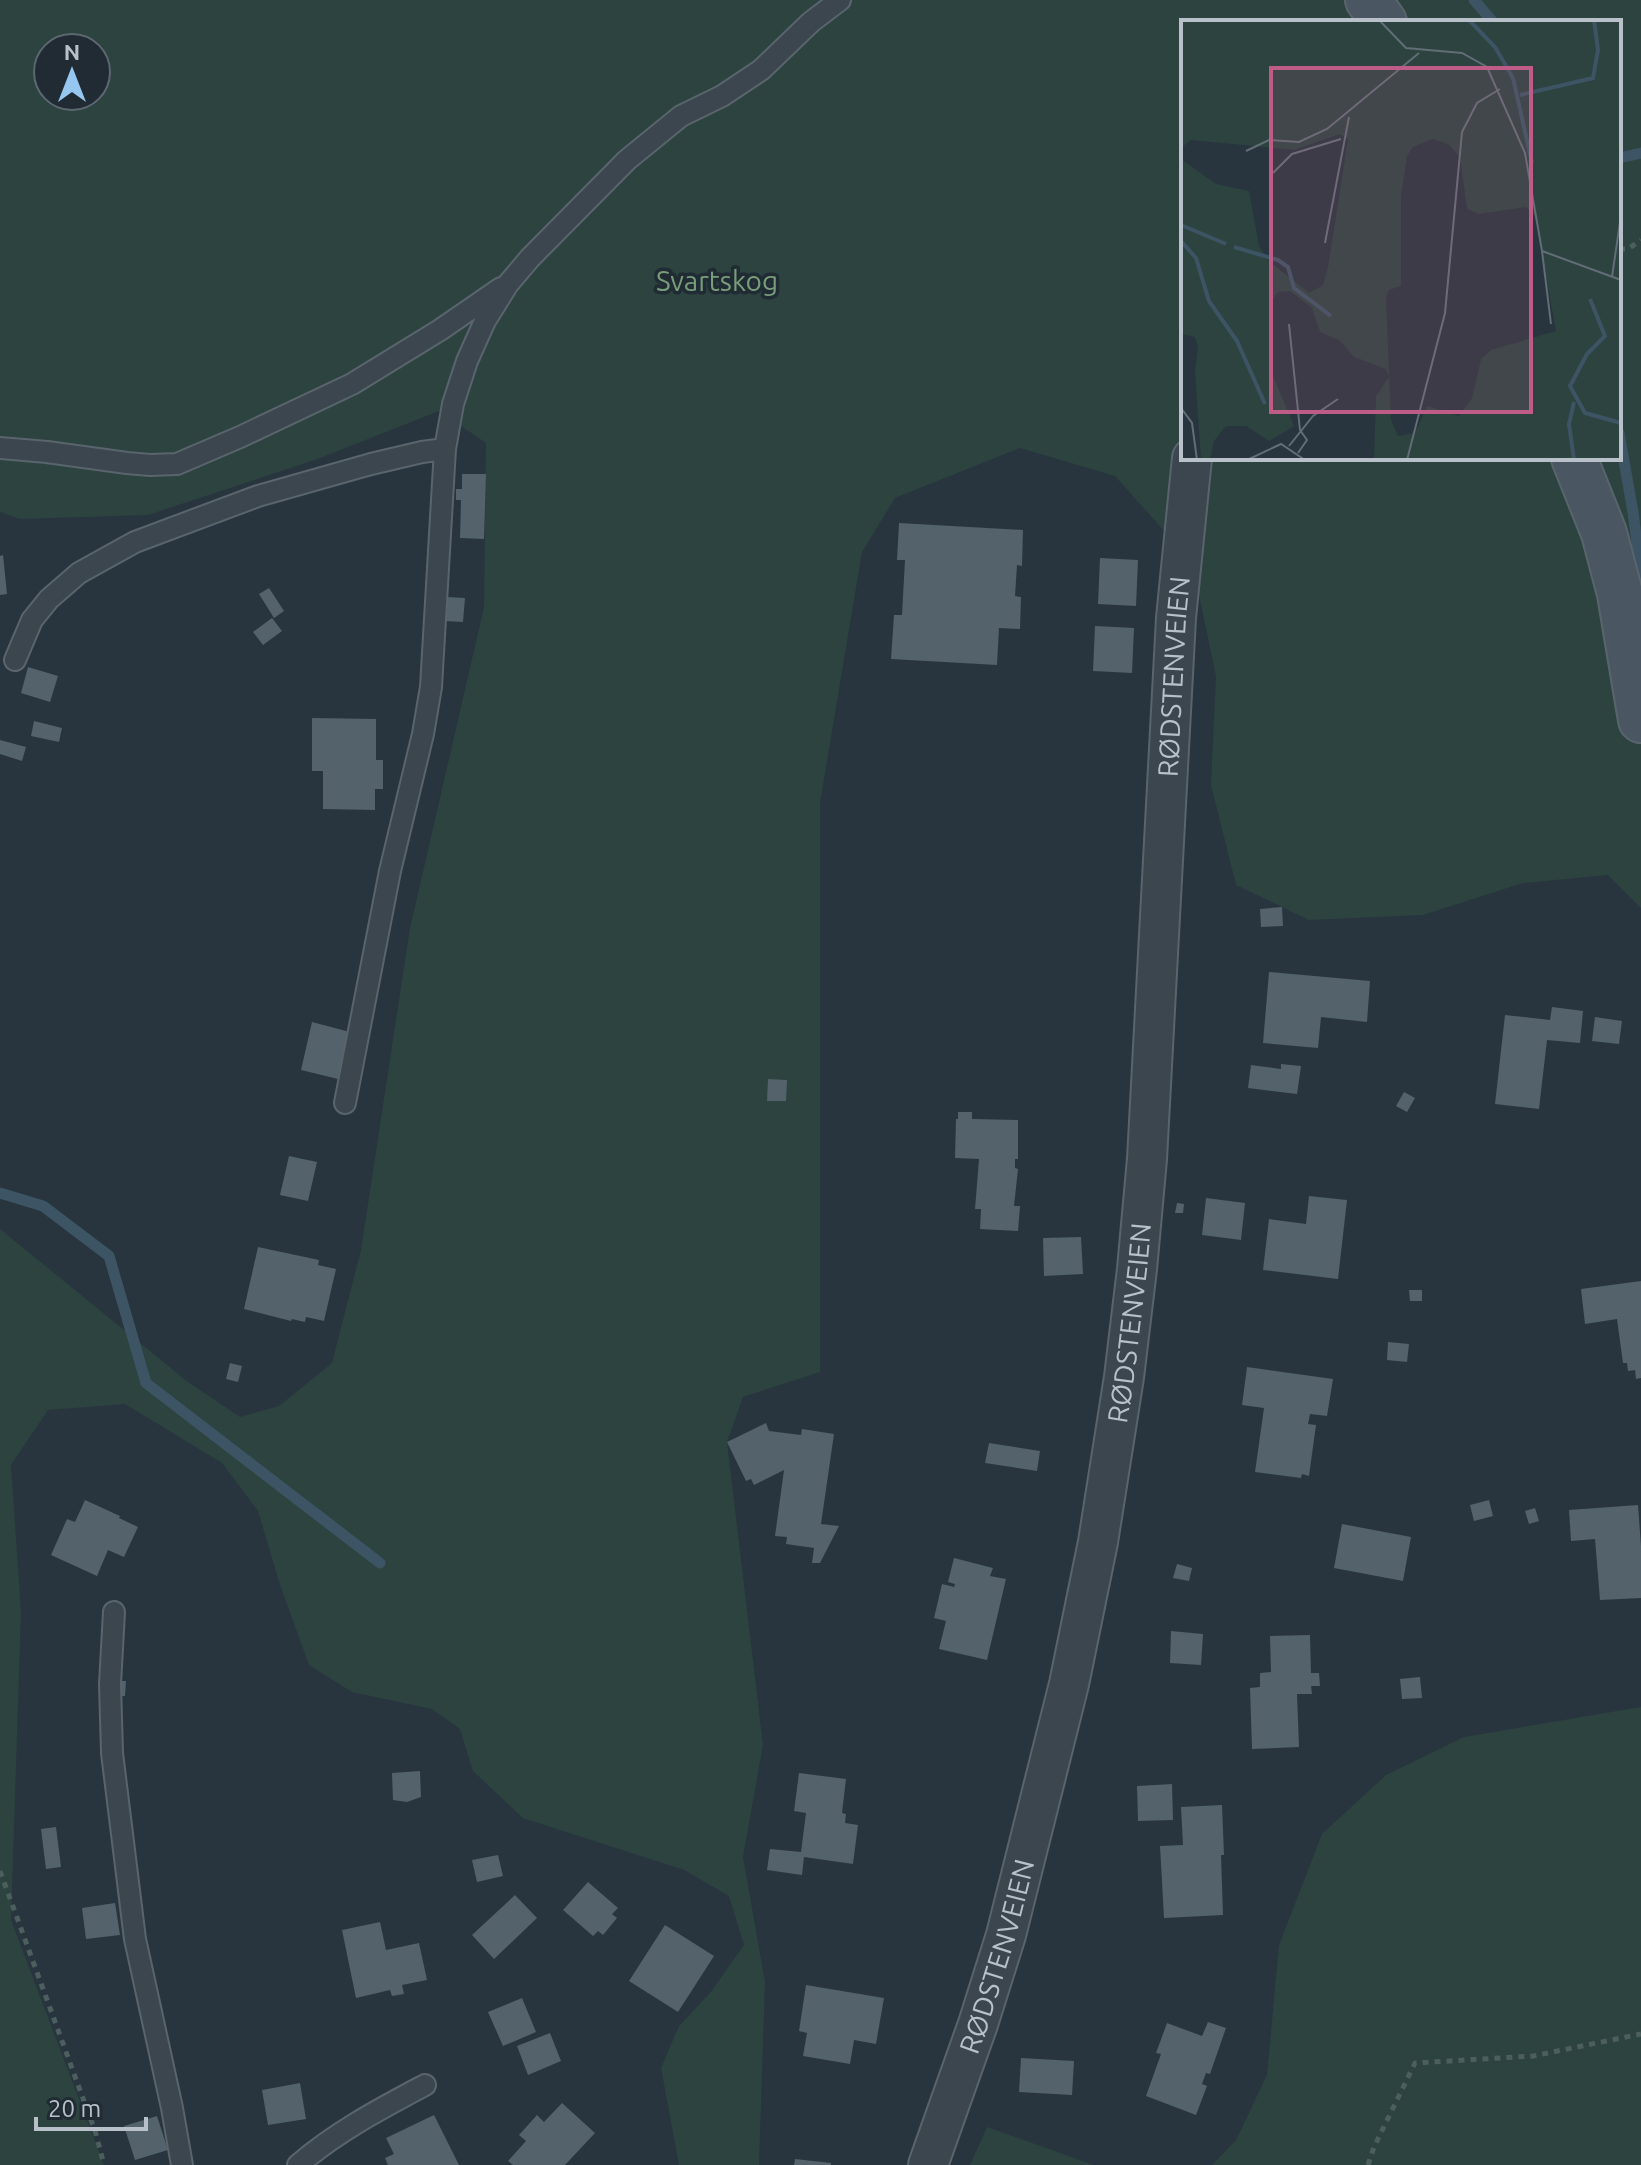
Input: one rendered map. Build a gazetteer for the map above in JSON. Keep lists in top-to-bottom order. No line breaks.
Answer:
{"streets":{"street":["RØDSTENVEIEN"]},"parks":["Svartskog"],"scale_bar":"20 m","north":"top"}
